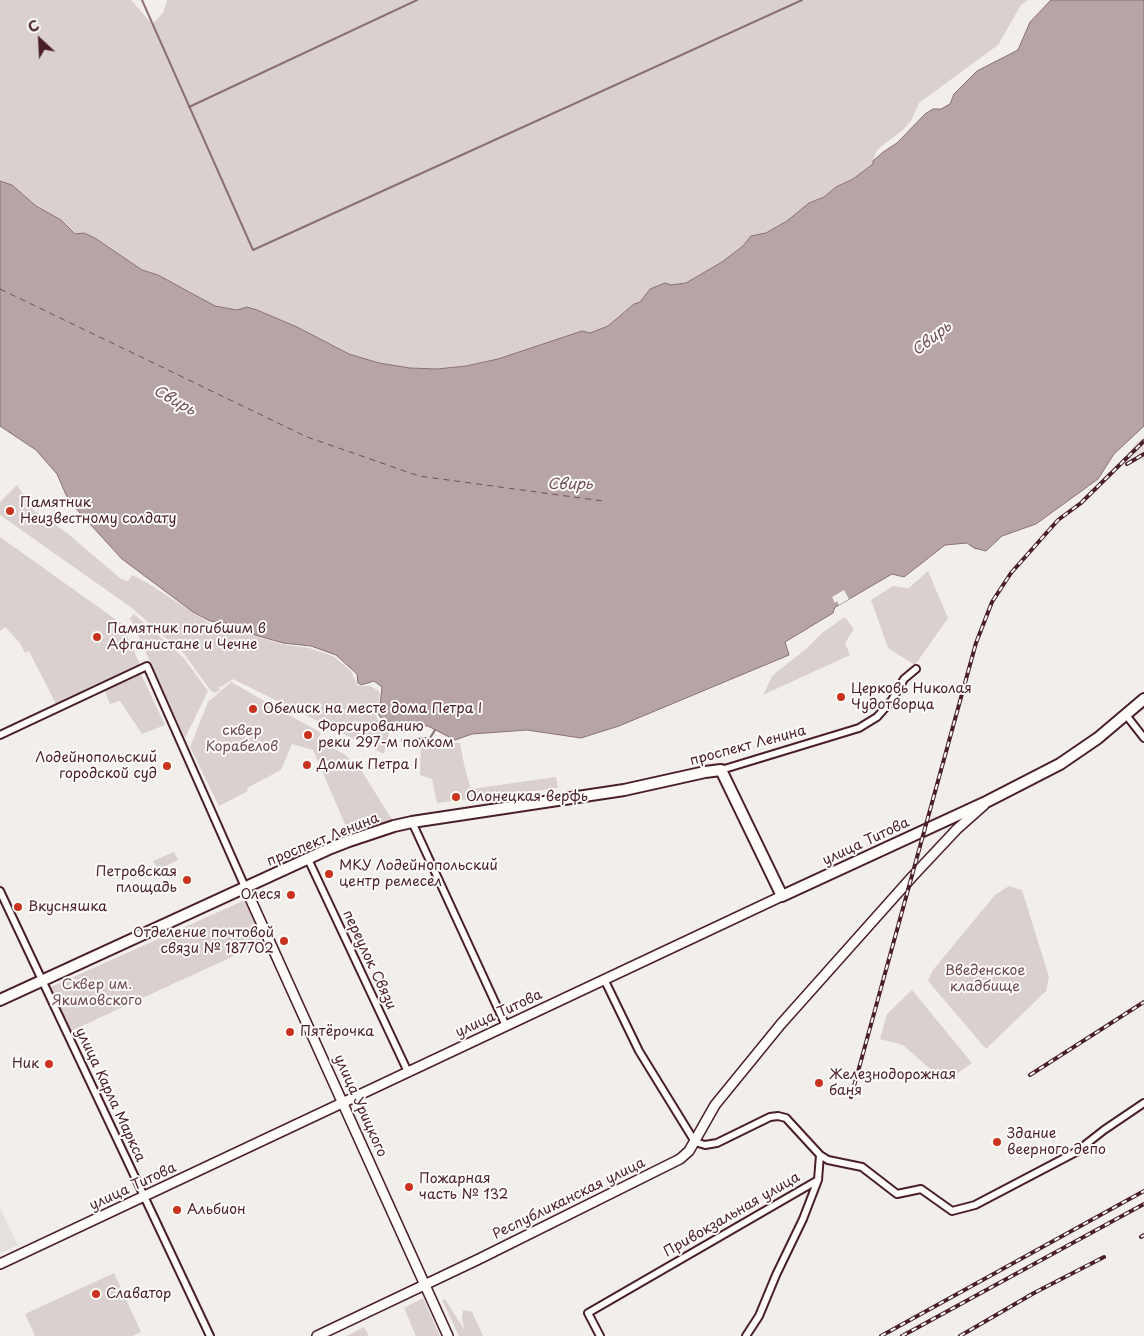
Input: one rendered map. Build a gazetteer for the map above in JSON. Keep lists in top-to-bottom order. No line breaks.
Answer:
{"streets":{"main road":["проспект Ленина","улица Титова"],"street":["переулок Связи","улица Карла Маркса","улица Урицкого","Республиканская улица","Привокзальная улица"]},"crossings":[["проспект Ленина","переулок Связи"],["проспект Ленина","улица Карла Маркса"],["проспект Ленина","улица Урицкого"],["улица Титова","переулок Связи"],["улица Титова","улица Карла Маркса"],["улица Титова","улица Урицкого"],["улица Титова","Республиканская улица"],["улица Урицкого","Республиканская улица"]],"water":["Свирь"],"parks":["сквер Корабелов","Введенское кладбище","Сквер им. Якимовского"],"places":["Памятник Неизвестному солдату","Памятник погибшим в Афганистане и Чечне","Церковь Николая Чудотворца","Обелиск на месте дома Петра I","Форсированию реки 297-м полком","Домик Петра I","Лодейнопольский городской суд","Олонецкая верфь","МКУ Лодейнопольский центр ремесел","Петровская площадь","Олеся","Вкусняшка","Отделение почтовой связи № 187702","Пятёрочка","Ник","Железнодорожная баня","Здание веерного депо","Пожарная часть № 132","Альбион","Славатор"],"north":"top left"}
